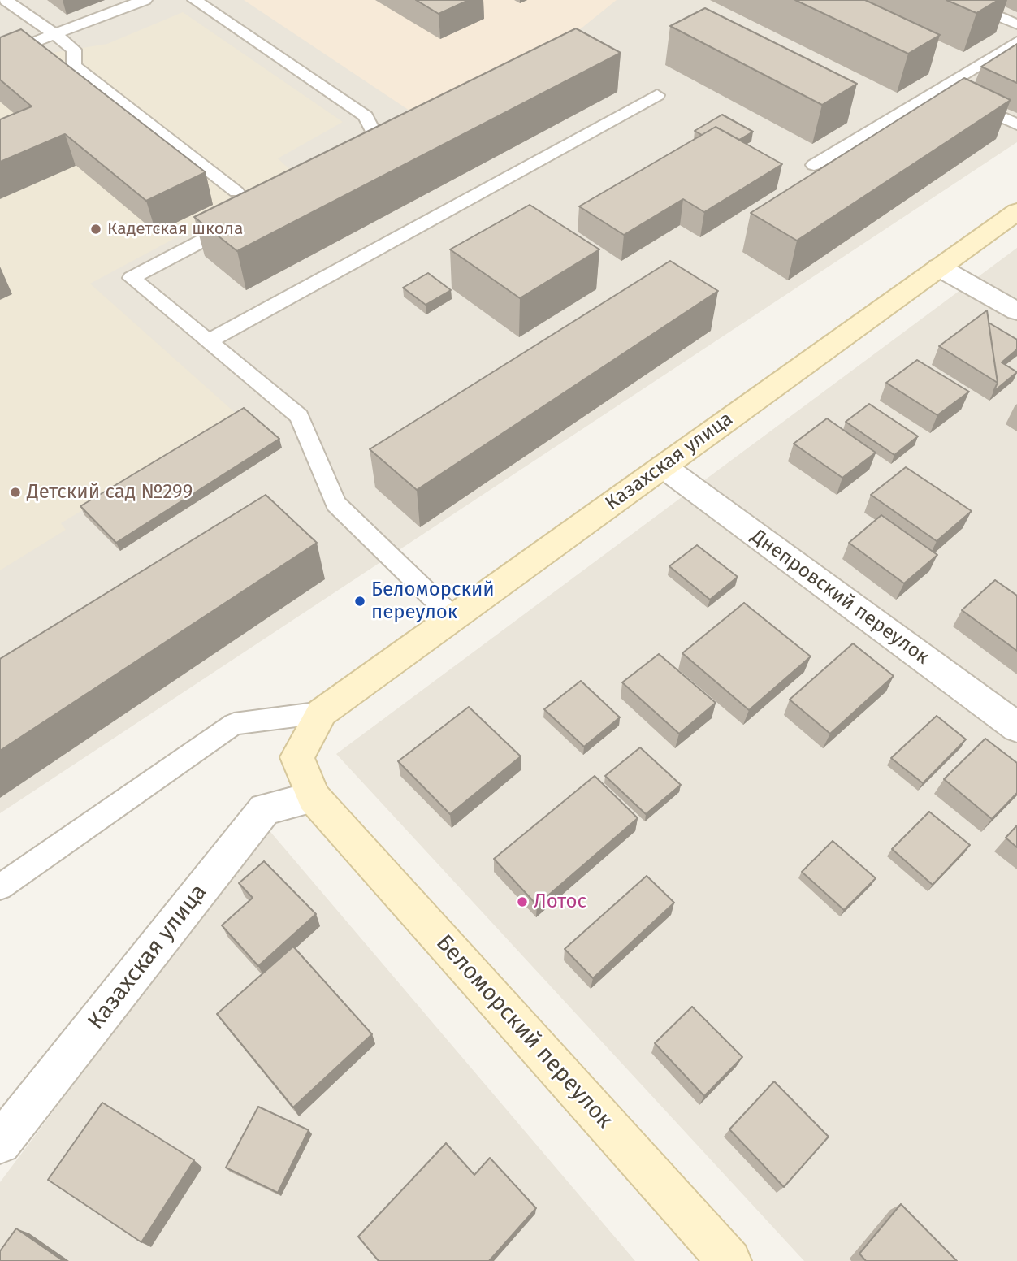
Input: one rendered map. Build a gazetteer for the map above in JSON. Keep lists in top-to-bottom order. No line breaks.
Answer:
{"streets":{"main road":["Казахская улица","Беломорский переулок"],"street":["Днепровский переулок"]},"crossings":[["Казахская улица","Днепровский переулок"],["Казахская улица","Беломорский переулок"]],"places":["Кадетская школа","Детский сад №299","Беломорский переулок","Лотос"]}
